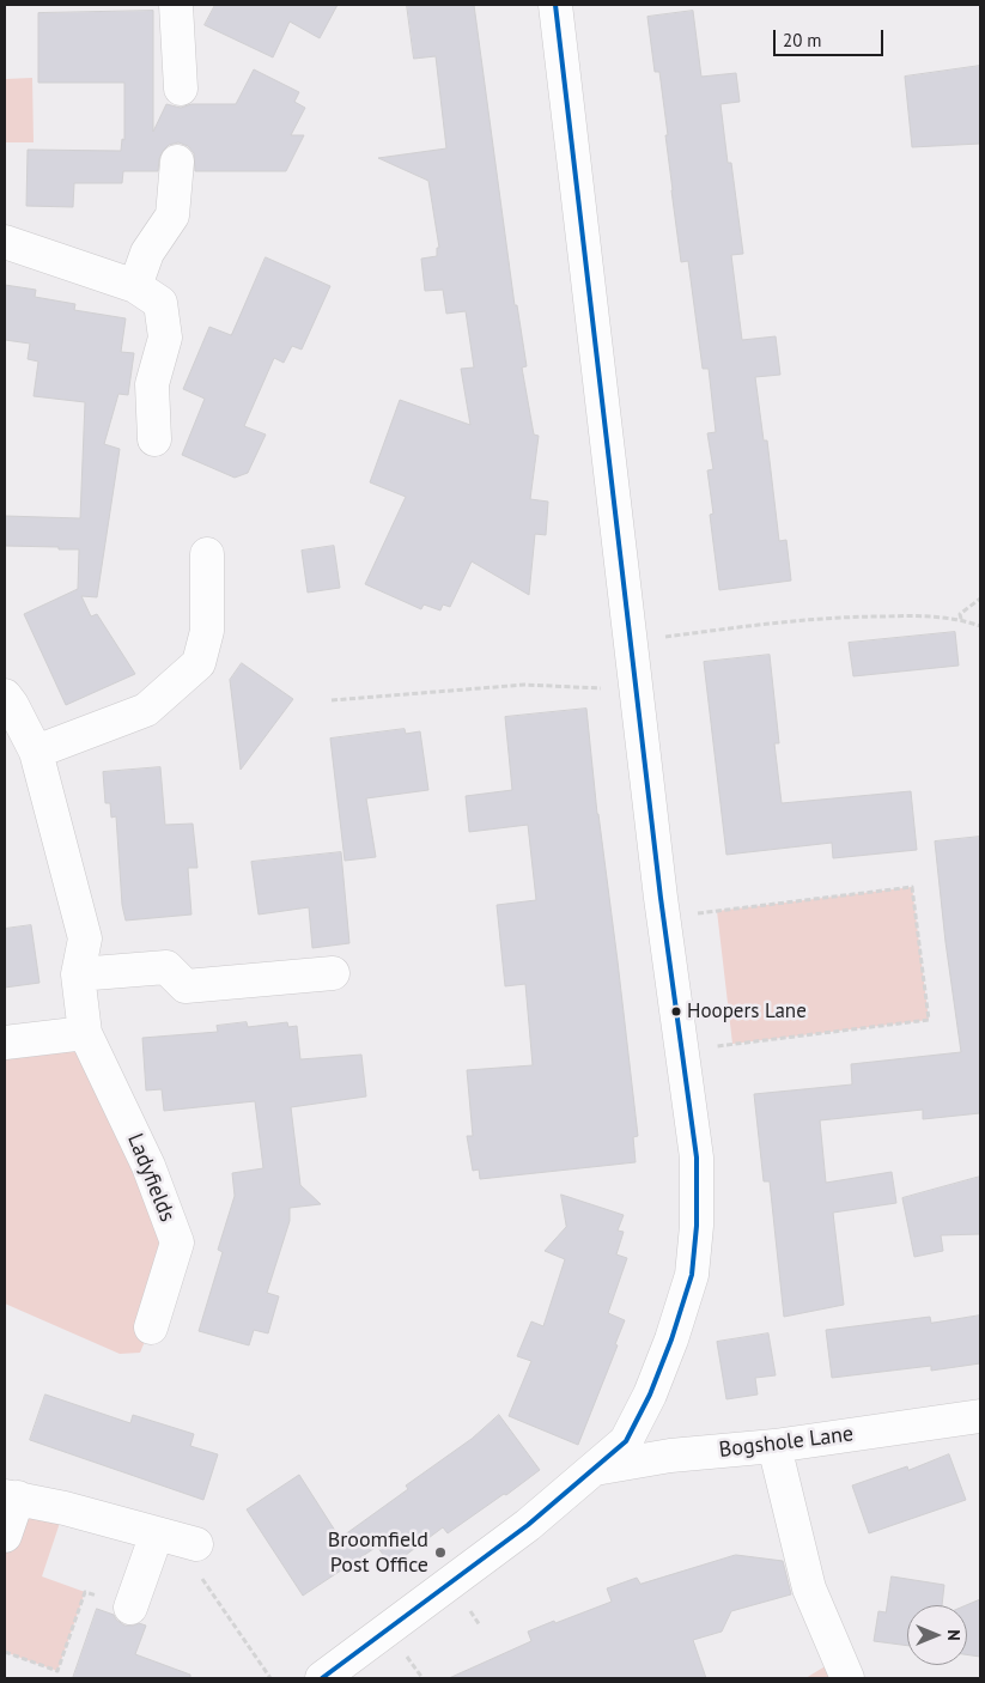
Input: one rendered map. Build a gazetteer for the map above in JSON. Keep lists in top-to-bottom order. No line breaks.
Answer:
{"streets":{"street":["Ladyfields","Bogshole Lane"]},"places":["Hoopers Lane","Broomfield Post Office"],"scale_bar":"20 m","north":"right"}
